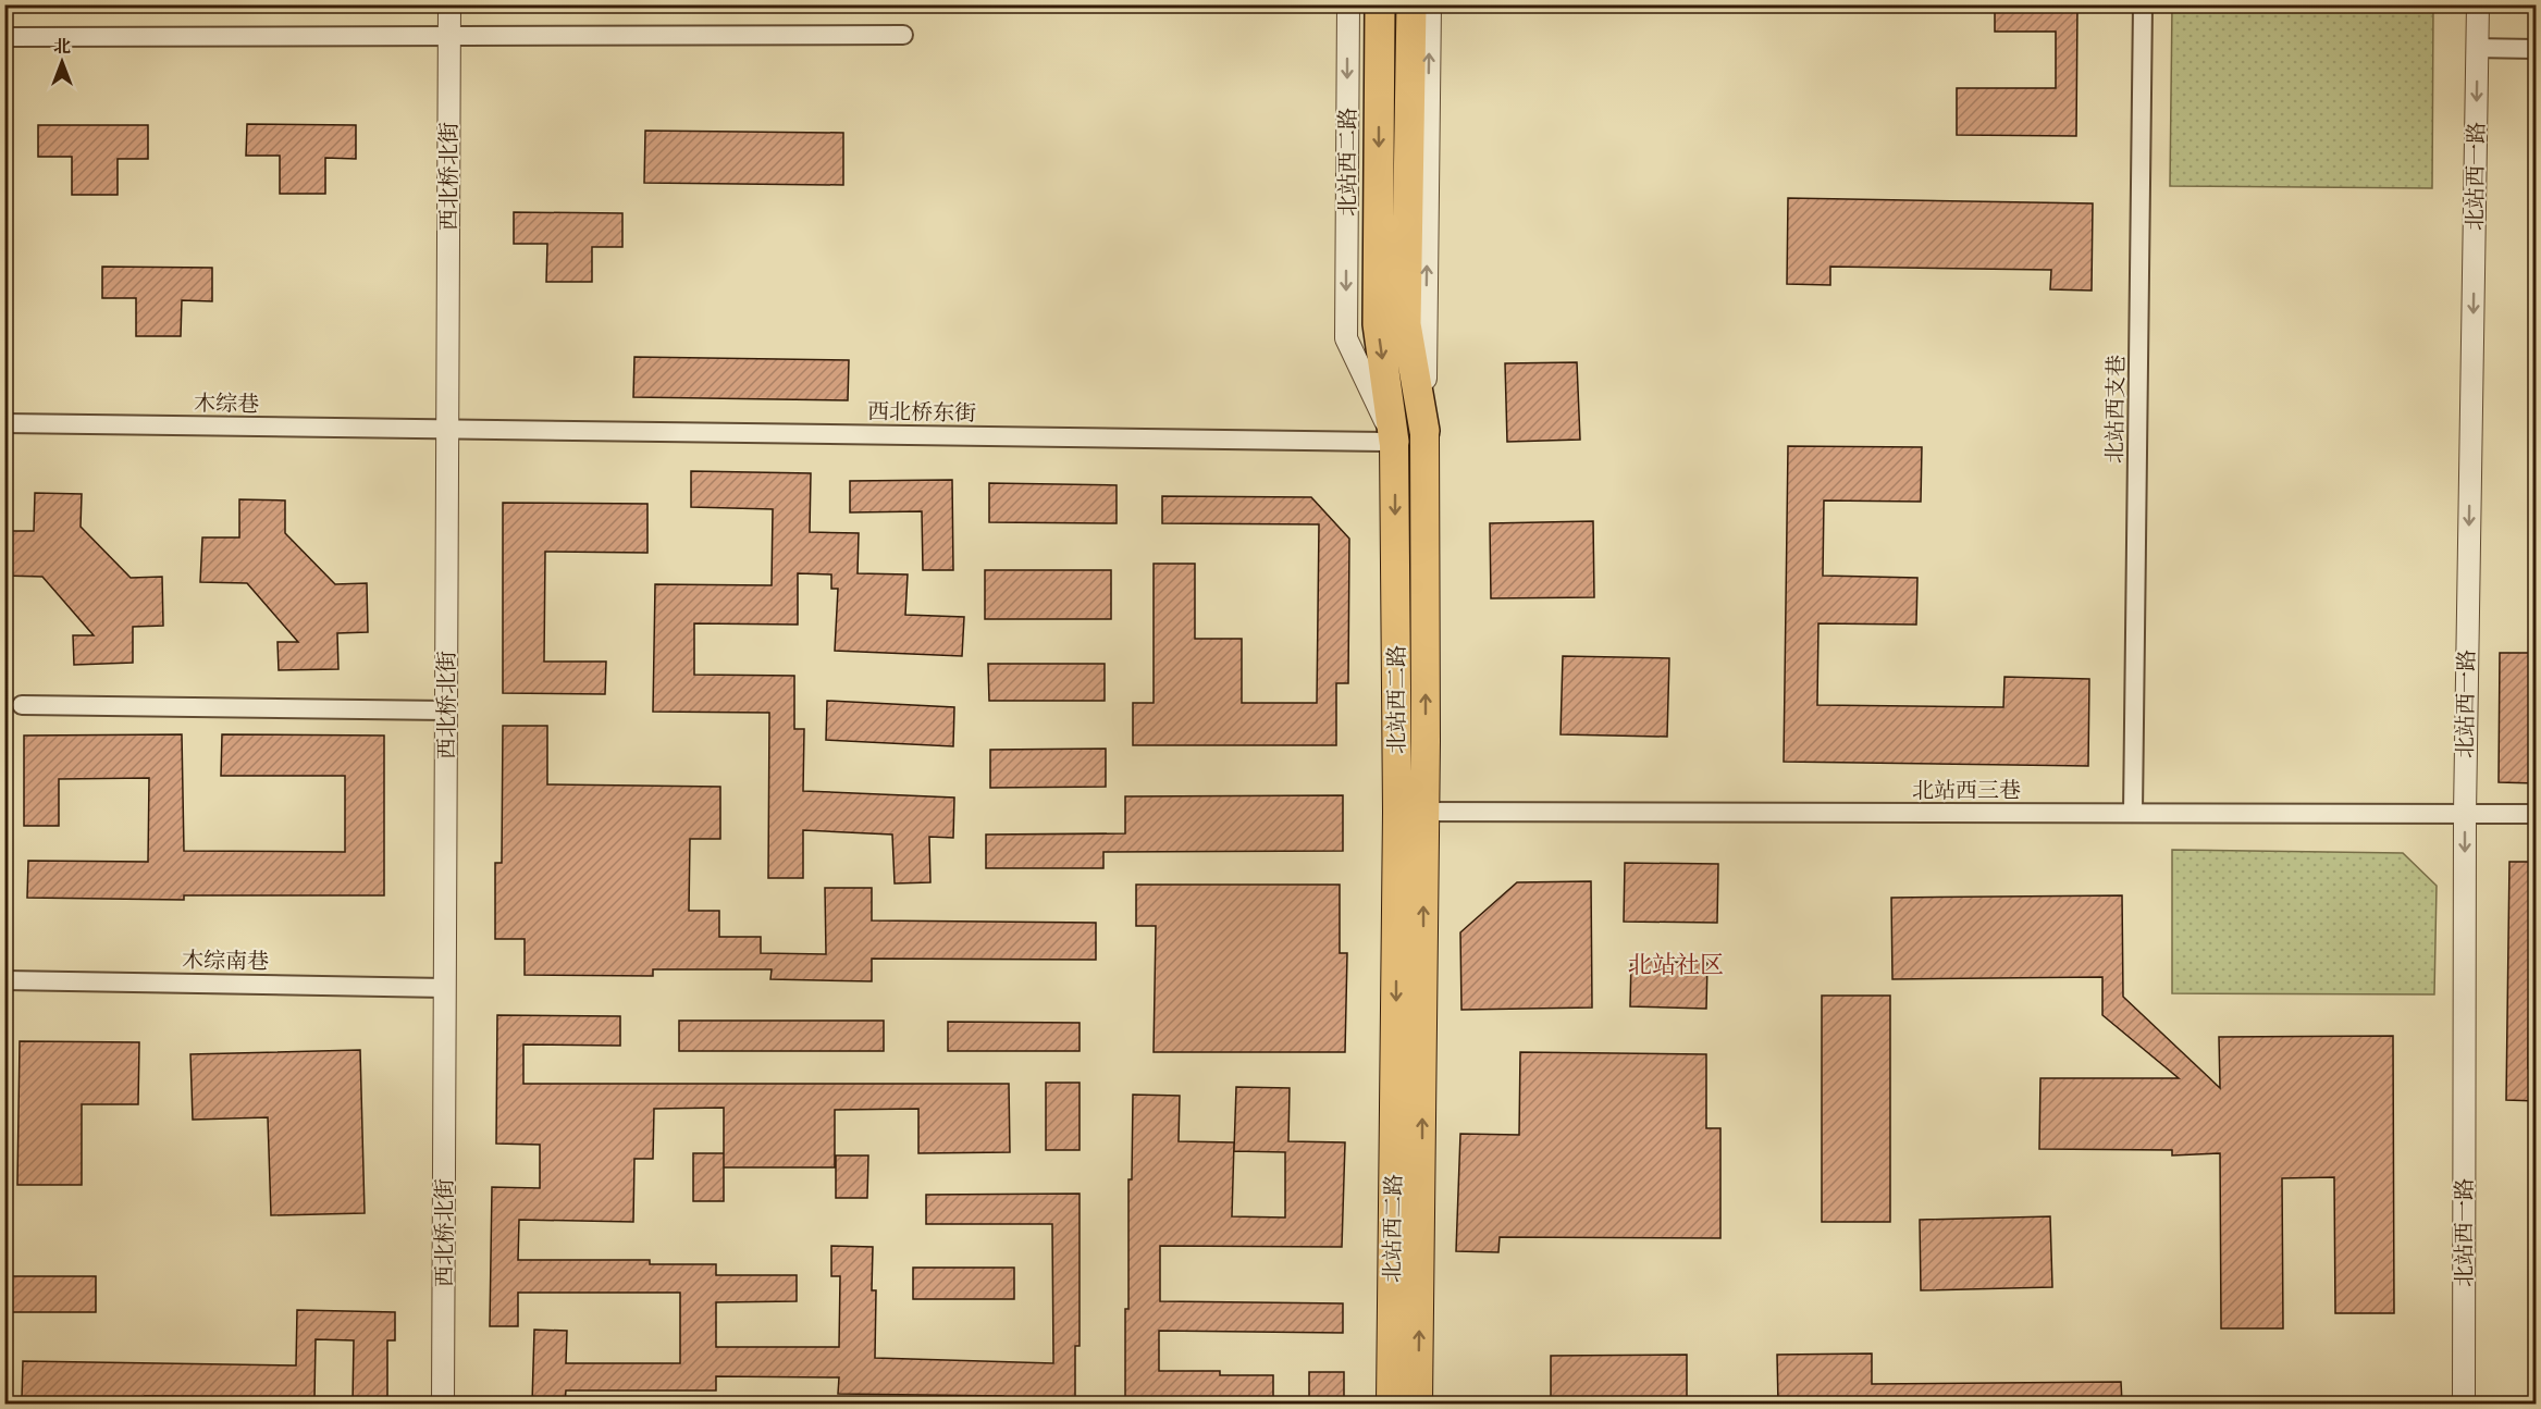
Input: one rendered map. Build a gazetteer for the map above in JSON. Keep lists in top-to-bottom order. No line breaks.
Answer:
{"streets":{"main road":["北站西二路"],"street":["西北桥北街","北站西一路","木综巷","北站西支巷","西北桥东街","北站西三巷","木综南巷"]},"crossings":[["北站西二路","西北桥东街"],["北站西二路","北站西三巷"],["西北桥北街","木综巷"],["西北桥北街","西北桥东街"],["西北桥北街","木综南巷"],["北站西一路","北站西三巷"],["木综巷","西北桥东街"],["北站西支巷","北站西三巷"]],"one_way":["北站西一路"],"districts":["北站社区"],"north":"top"}
